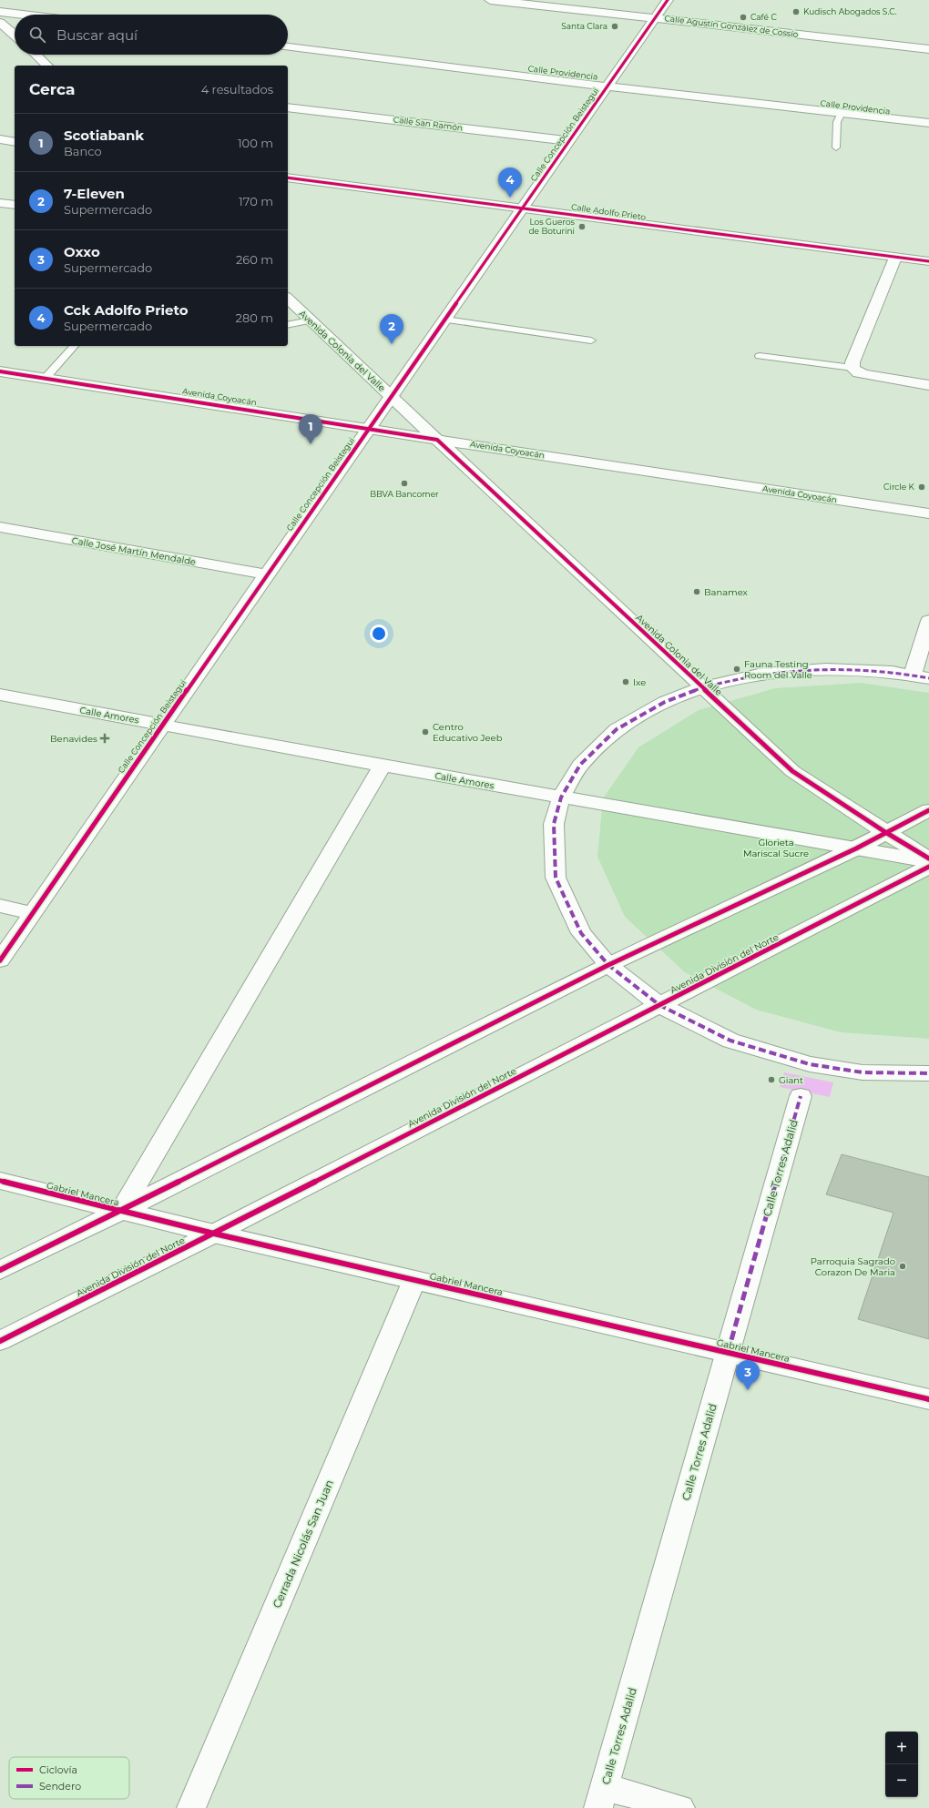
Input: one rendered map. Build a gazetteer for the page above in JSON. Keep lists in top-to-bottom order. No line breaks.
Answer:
{"streets":{"street":["Calle Agustín González de Cossío","Calle Providencia","Calle San Ramón","Calle Concepción Beistegui","Calle Adolfo Prieto","Avenida Colonia del Valle","Avenida Coyoacán","Calle José Martín Mendalde","Calle Amores","Avenida División del Norte","Calle Torres Adalid","Gabriel Mancera","Cerrada Nicolás San Juan"]},"crossings":[["Calle Agustín González de Cossío","Calle Concepción Beistegui"],["Calle Providencia","Calle Concepción Beistegui"],["Calle San Ramón","Calle Concepción Beistegui"],["Calle Concepción Beistegui","Calle Adolfo Prieto"],["Calle Concepción Beistegui","Avenida Colonia del Valle"],["Calle Concepción Beistegui","Avenida Coyoacán"],["Calle Concepción Beistegui","Calle José Martín Mendalde"],["Calle Concepción Beistegui","Calle Amores"],["Avenida Colonia del Valle","Avenida Coyoacán"],["Avenida División del Norte","Gabriel Mancera"],["Calle Torres Adalid","Gabriel Mancera"],["Gabriel Mancera","Cerrada Nicolás San Juan"]],"parks":["Glorieta Mariscal Sucre"],"places":{"other":["Kudisch Abogados S.C.","Café C","Santa Clara","Los Gueros de Boturini","BBVA Bancomer","Circle K","Banamex","Fauna Testing Room del Valle","Ixe","Centro Educativo Jeeb","Giant","Parroquia Sagrado Corazon De Maria"],"health":["Benavides"]},"legend":["Ciclovía","Sendero"],"page":{"search":"Buscar aquí","heading":["Cerca","4 resultados"],"list":[{"mark":"1","name":"Scotiabank","note":"Banco","value":"100 m"},{"mark":"2","name":"7-Eleven","note":"Supermercado","value":"170 m"},{"mark":"3","name":"Oxxo","note":"Supermercado","value":"260 m"},{"mark":"4","name":"Cck Adolfo Prieto","note":"Supermercado","value":"280 m"}],"pins":["4","2","1","3"],"map_buttons":["+","−"]}}
